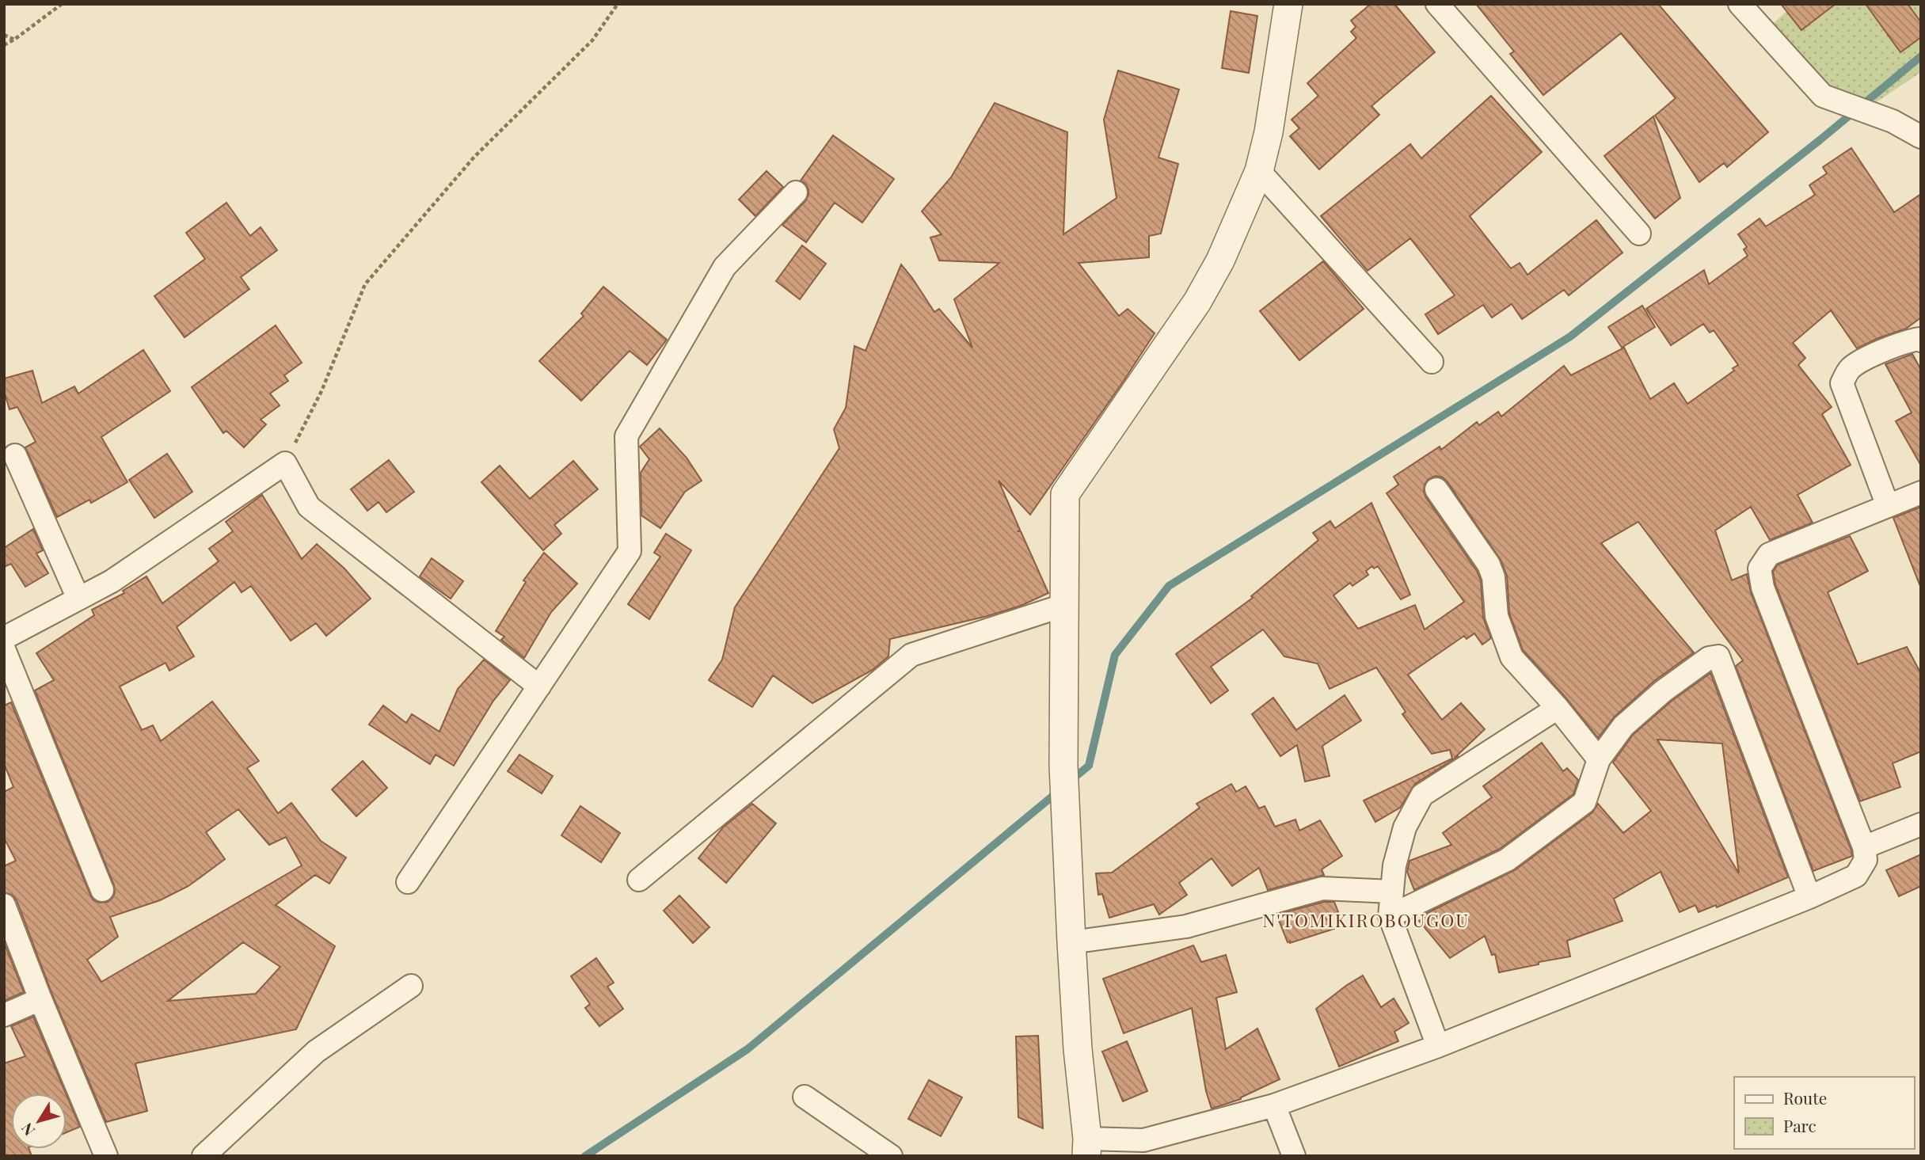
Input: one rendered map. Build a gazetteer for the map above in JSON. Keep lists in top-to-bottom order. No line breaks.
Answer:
{"districts":["N'TOMIKIROBOUGOU"],"legend":["Route","Parc"],"north":"bottom left"}
